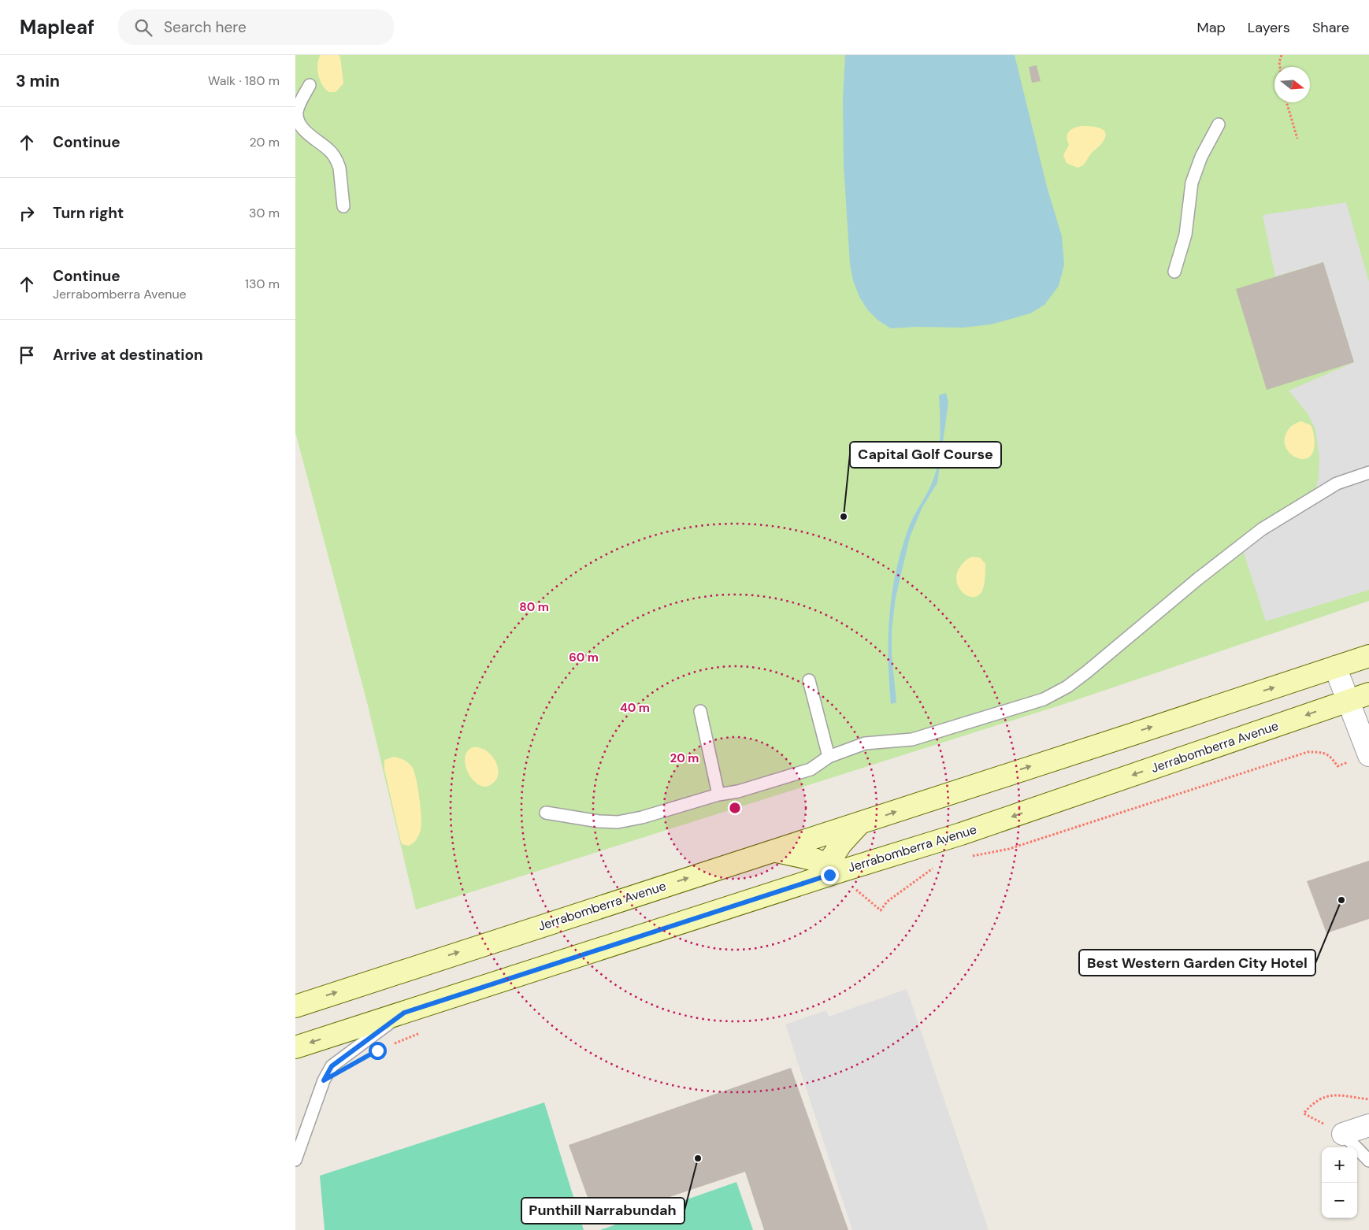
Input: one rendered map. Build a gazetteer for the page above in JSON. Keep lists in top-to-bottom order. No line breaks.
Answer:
{"streets":{"main road":["Jerrabomberra Avenue"]},"places":["Capital Golf Course","Best Western Garden City Hotel","Punthill Narrabundah"],"north":"right","page":{"header":"Mapleaf","search":"Search here","nav":["Map","Layers","Share"],"heading":["3 min","Walk · 180 m"],"list":[["Continue","20 m"],["Turn right","30 m"],["Continue","Jerrabomberra Avenue","130 m"],"Arrive at destination"],"map_buttons":["+","−"]},"rings":["80 m","60 m","40 m","20 m"]}
